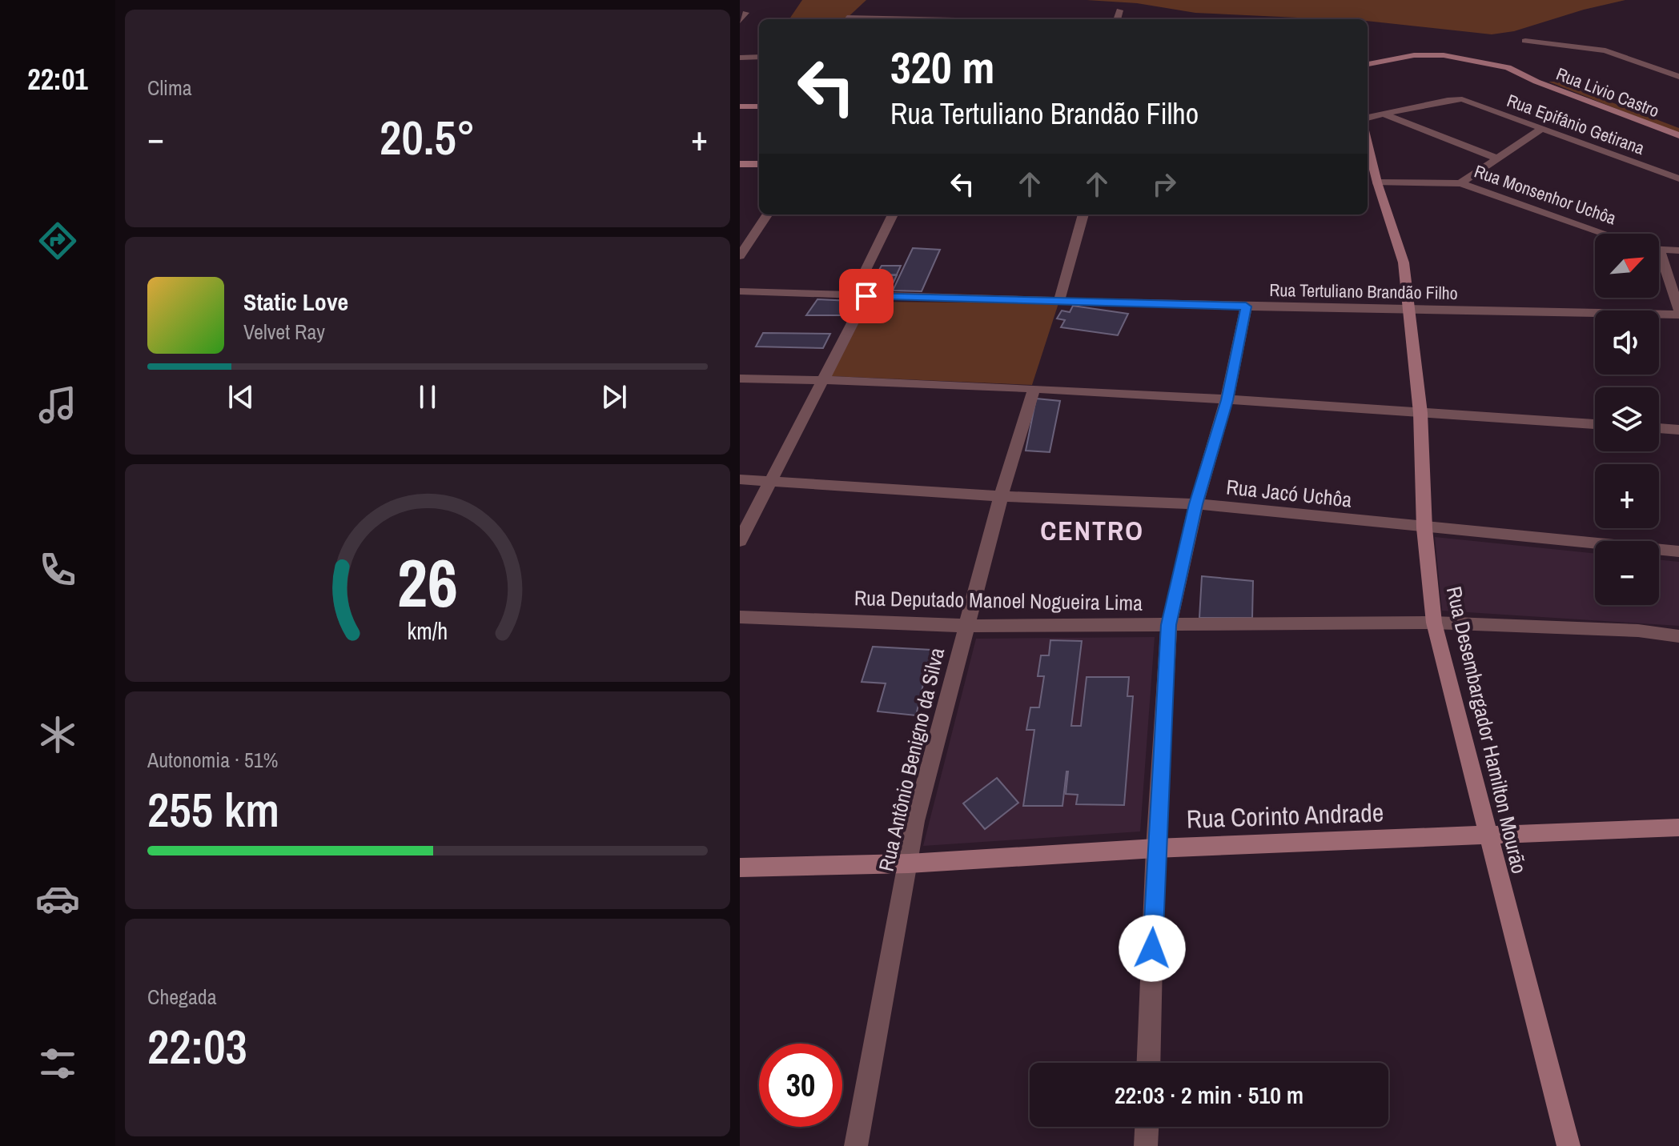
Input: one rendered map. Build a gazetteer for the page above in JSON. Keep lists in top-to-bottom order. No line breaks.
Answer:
{"streets":{"street":["Rua Livio Castro","Rua Epifânio Getirana","Rua Monsenhor Uchôa","Rua Tertuliano Brandão Filho","Rua Jacó Uchôa","Rua Deputado Manoel Nogueira Lima","Rua Desembargador Hamilton Mourão","Rua Antônio Benigno da Silva","Rua Corinto Andrade"]},"crossings":[["Rua Monsenhor Uchôa","Rua Desembargador Hamilton Mourão"],["Rua Tertuliano Brandão Filho","Rua Desembargador Hamilton Mourão"],["Rua Jacó Uchôa","Rua Desembargador Hamilton Mourão"],["Rua Jacó Uchôa","Rua Antônio Benigno da Silva"],["Rua Deputado Manoel Nogueira Lima","Rua Desembargador Hamilton Mourão"],["Rua Deputado Manoel Nogueira Lima","Rua Antônio Benigno da Silva"],["Rua Desembargador Hamilton Mourão","Rua Corinto Andrade"],["Rua Antônio Benigno da Silva","Rua Corinto Andrade"]],"districts":["CENTRO"],"north":"top right","page":{"tabs":"22:01","tile":["Clima",["Autonomia · 51%","255 km"],["Chegada","22:03"]],"turn":["320 m","Rua Tertuliano Brandão Filho"],"heat":["−","20.5°","+"],"map_buttons":["+","−"],"song":["Static Love","Velvet Ray"],"limit":"30","trip":"22:03 · 2 min · 510 m","gauge":["26","km/h"]}}
